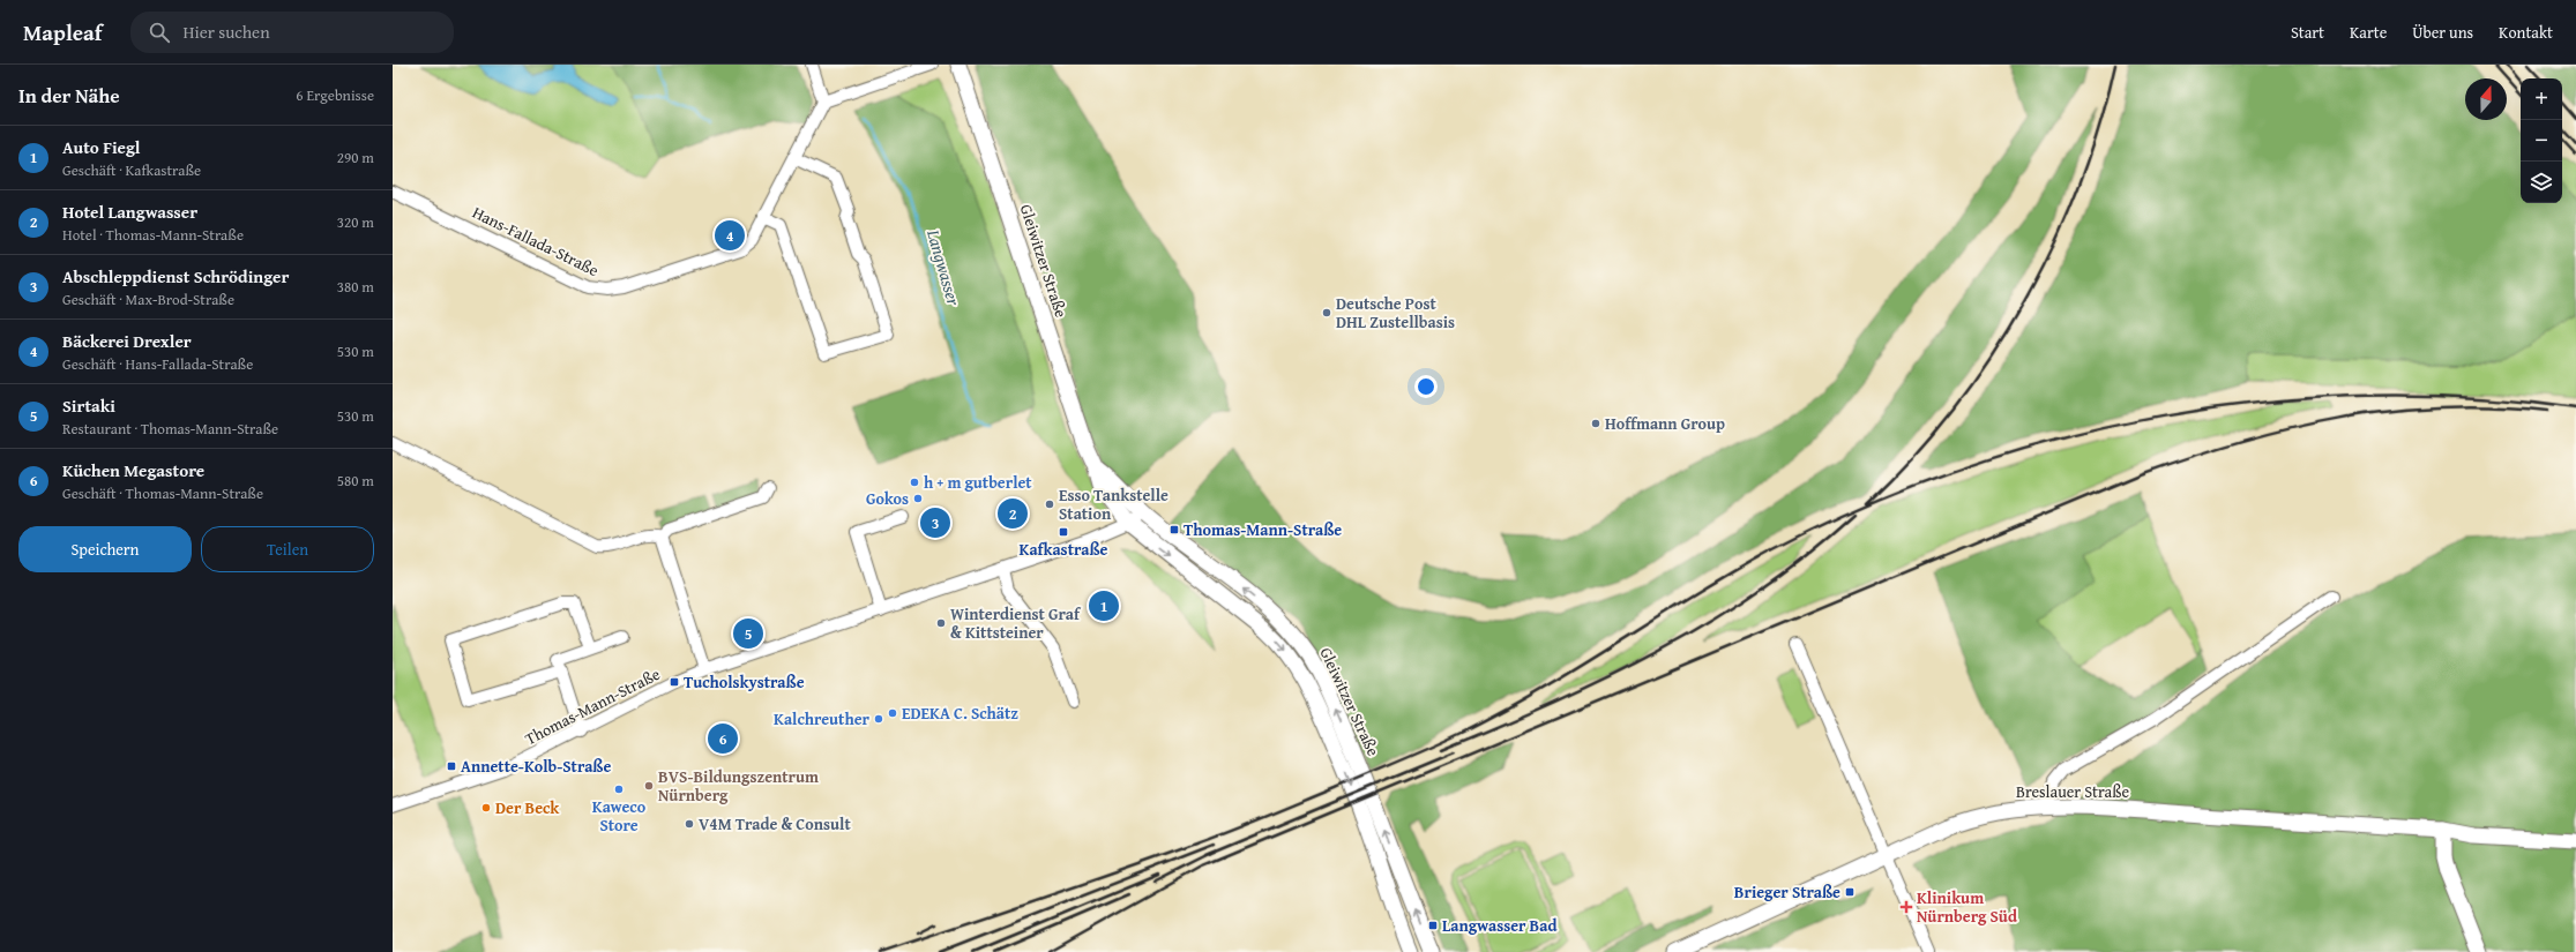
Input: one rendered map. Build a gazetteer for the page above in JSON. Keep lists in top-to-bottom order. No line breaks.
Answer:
{"streets":{"main road":["Gleiwitzer Straße","Breslauer Straße"],"street":["Hans-Fallada-Straße","Thomas-Mann-Straße"]},"crossings":[["Gleiwitzer Straße","Thomas-Mann-Straße"]],"water":["Langwasser"],"places":{"other":["Deutsche Post DHL Zustellbasis","Hoffmann Group","h + m gutberlet","Gokos","Esso Tankstelle Station","Winterdienst Graf & Kittsteiner","EDEKA C. Schätz","Kalchreuther","BVS-Bildungszentrum Nürnberg","Kaweco Store","Der Beck","V4M Trade & Consult"],"transit":["Thomas-Mann-Straße","Kafkastraße","Tucholskystraße","Annette-Kolb-Straße","Brieger Straße","Langwasser Bad"],"health":["Klinikum Nürnberg Süd"]},"north":"top","page":{"header":"Mapleaf","search":"Hier suchen","nav":["Start","Karte","Über uns","Kontakt"],"heading":["In der Nähe","6 Ergebnisse"],"map_buttons":["+","−"],"list":[{"mark":"1","name":"Auto Fiegl","note":"Geschäft · Kafkastraße","value":"290 m"},{"mark":"2","name":"Hotel Langwasser","note":"Hotel · Thomas-Mann-Straße","value":"320 m"},{"mark":"3","name":"Abschleppdienst Schrödinger","note":"Geschäft · Max-Brod-Straße","value":"380 m"},{"mark":"4","name":"Bäckerei Drexler","note":"Geschäft · Hans-Fallada-Straße","value":"530 m"},{"mark":"5","name":"Sirtaki","note":"Restaurant · Thomas-Mann-Straße","value":"530 m"},{"mark":"6","name":"Küchen Megastore","note":"Geschäft · Thomas-Mann-Straße","value":"580 m"}],"pins":["4","2","3","1","5","6"],"buttons":["Speichern","Teilen"]}}
